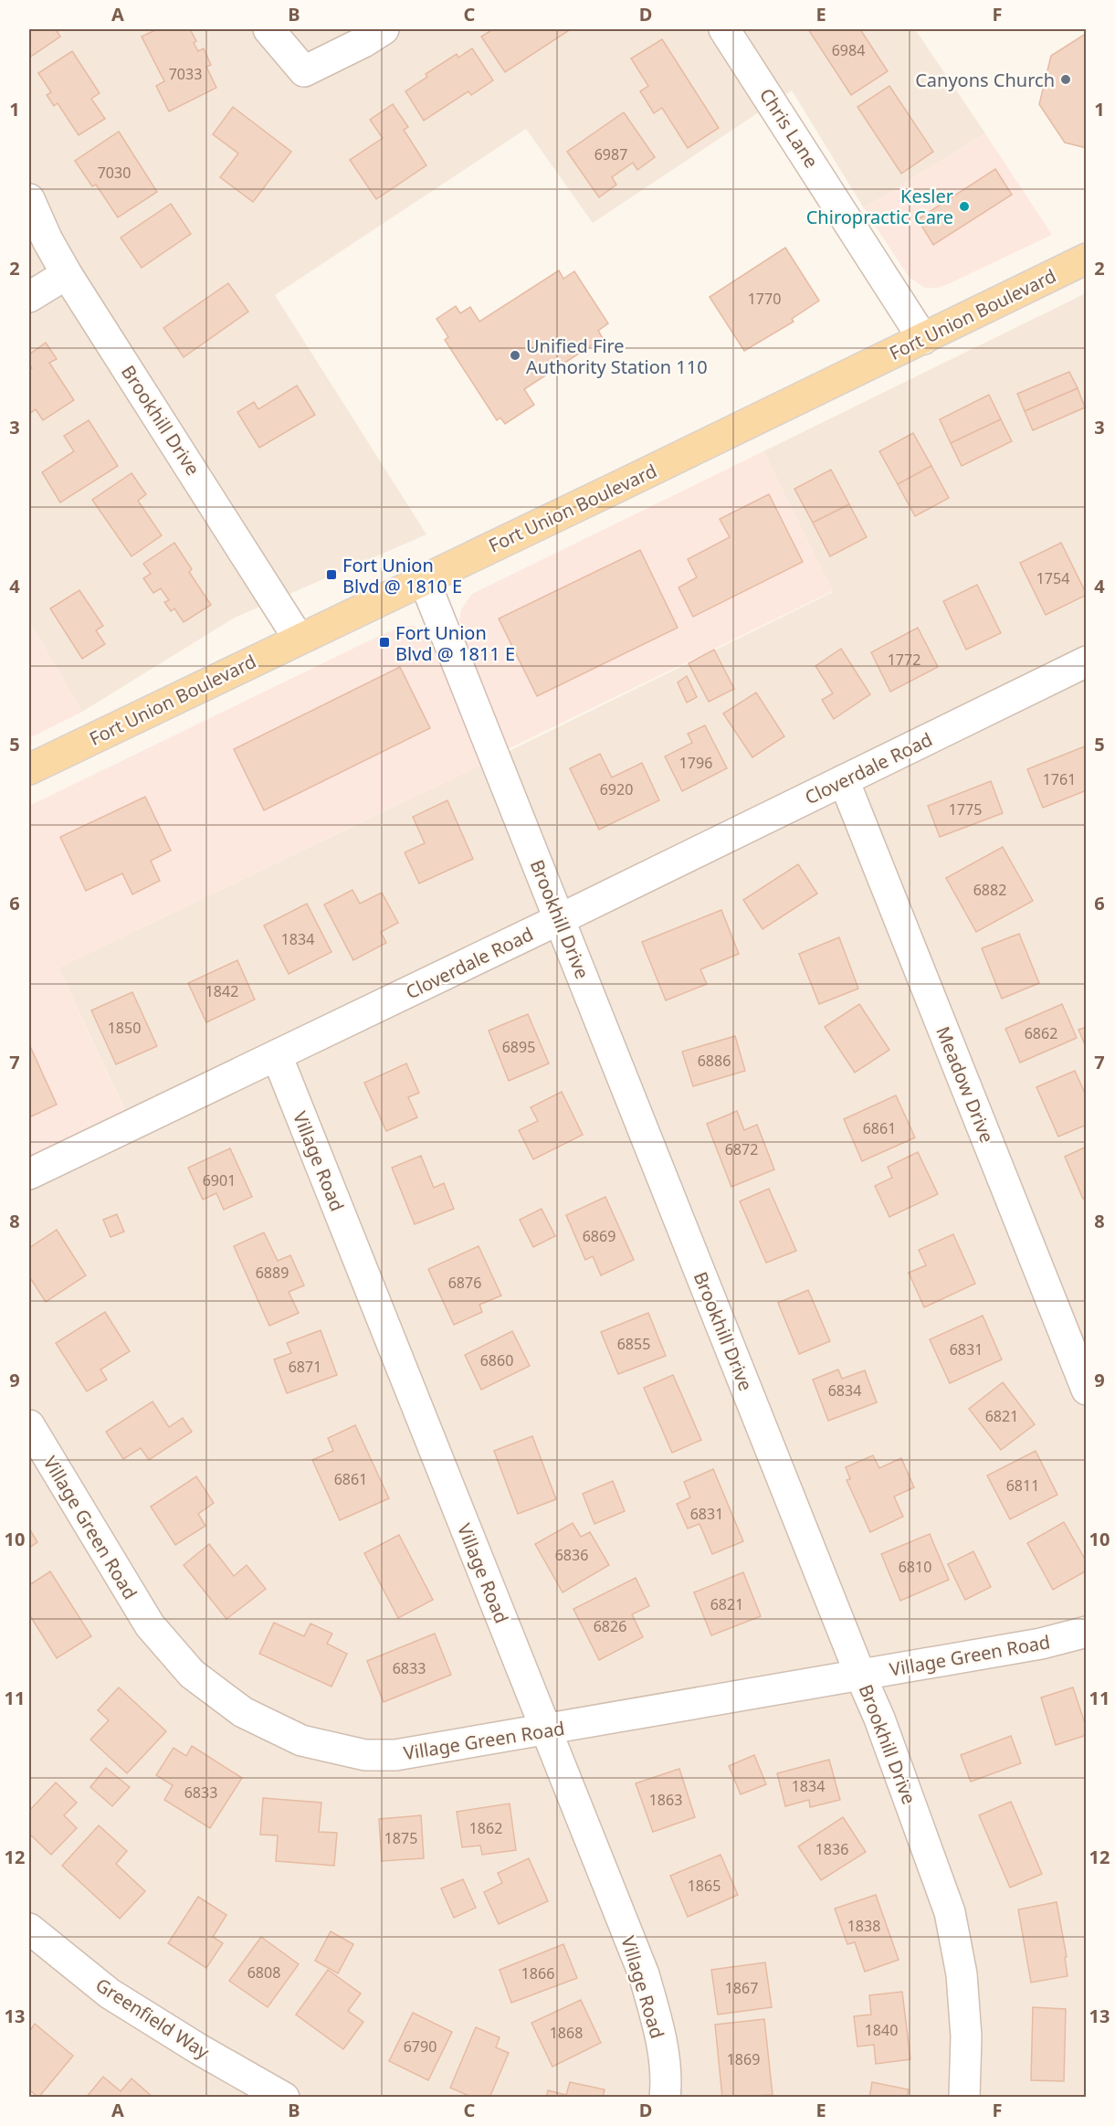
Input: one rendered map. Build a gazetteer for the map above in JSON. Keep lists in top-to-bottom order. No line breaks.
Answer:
{"streets":{"main road":["Fort Union Boulevard"],"street":["Chris Lane","Brookhill Drive","Cloverdale Road","Meadow Drive","Village Road","Village Green Road","Greenfield Way"]},"crossings":[["Chris Lane","Fort Union Boulevard"],["Fort Union Boulevard","Brookhill Drive"],["Brookhill Drive","Cloverdale Road"],["Brookhill Drive","Village Green Road"],["Cloverdale Road","Meadow Drive"],["Cloverdale Road","Village Road"],["Village Road","Village Green Road"]],"places":{"other":["Canyons Church","Kesler Chiropractic Care","Unified Fire Authority Station 110"],"transit":["Fort Union Blvd @ 1810 E","Fort Union Blvd @ 1811 E"]},"house_numbers":["6984","7033","6987","7030","1770","1754","1772","1796","1761","6920","1775","6882","1834","1842","1850","6862","6895","6886","6861","6872","6901","6869","6889","6876","6855","6831","6860","6871","6834","6821","6861","6811","6831","6836","6810","6821","6826","6833","1834","6833","1863","1862","1875","1836","1865","1838","6808","1866","1867","1840","1868","6790","1869"],"grid":{"columns":["A","B","C","D","E","F"],"rows":["1","2","3","4","5","6","7","8","9","10","11","12","13"]}}
